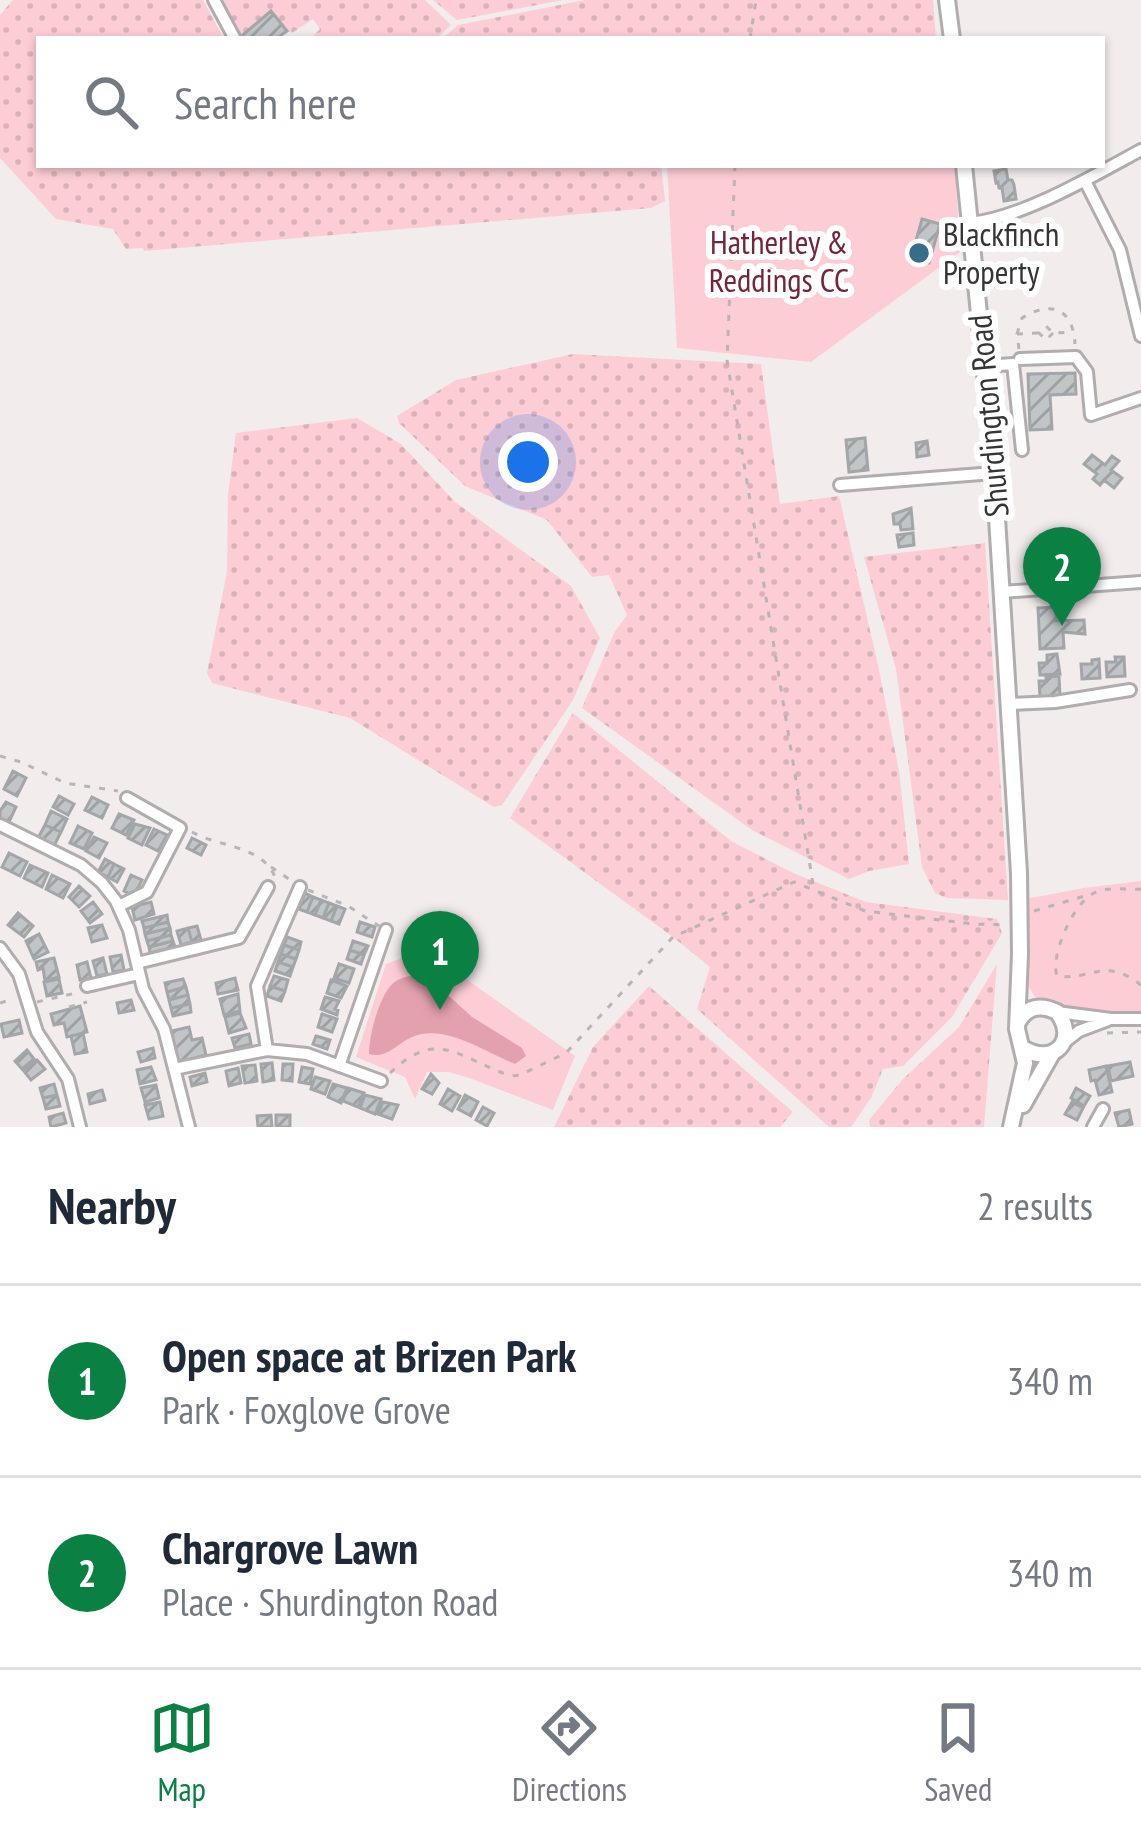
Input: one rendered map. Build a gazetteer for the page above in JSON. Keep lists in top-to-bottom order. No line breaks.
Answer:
{"streets":{"main road":["Shurdington Road"]},"parks":["Hatherley & Reddings CC"],"places":["Blackfinch Property"],"page":{"search":"Search here","pins":["2","1"],"heading":["Nearby","2 results"],"list":[{"mark":"1","name":"Open space at Brizen Park","note":"Park · Foxglove Grove","value":"340 m"},{"mark":"2","name":"Chargrove Lawn","note":"Place · Shurdington Road","value":"340 m"}],"nav":["Map","Directions","Saved"]}}
